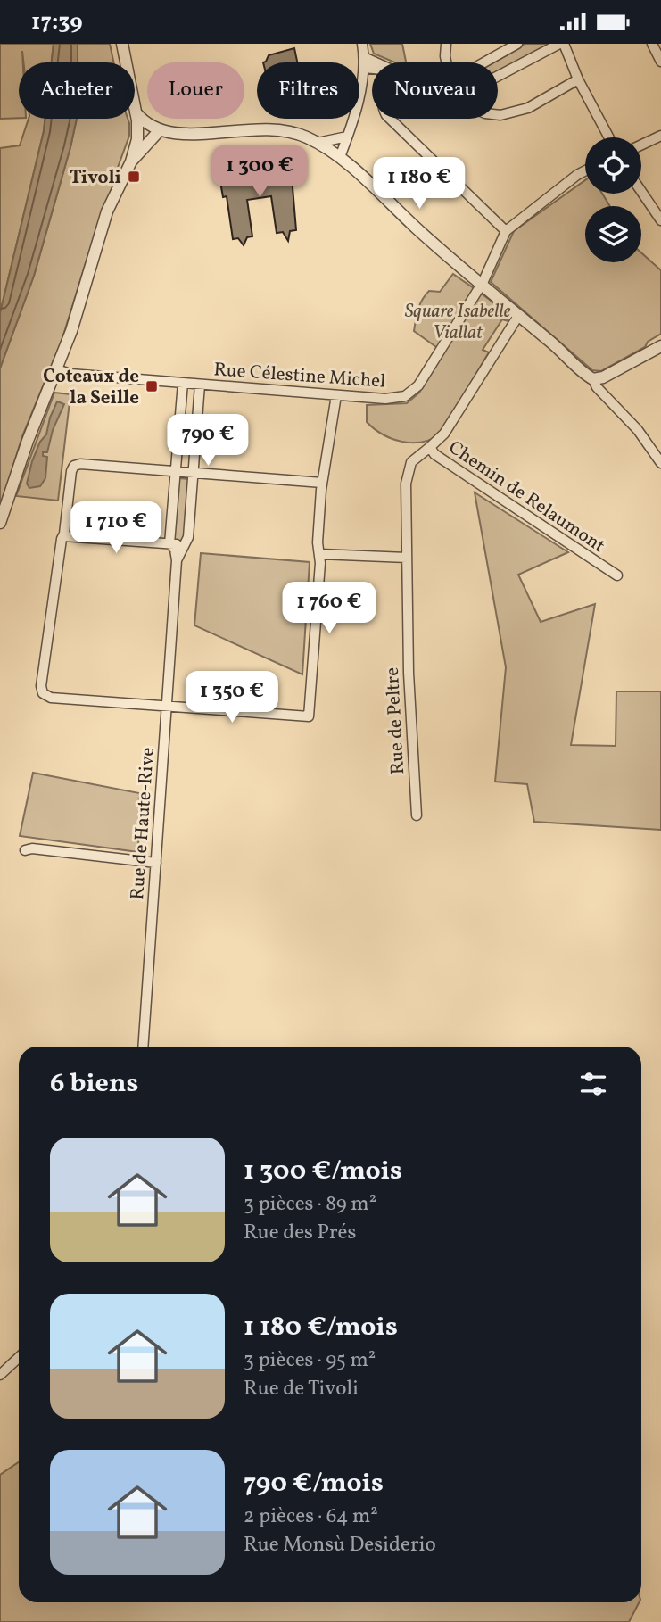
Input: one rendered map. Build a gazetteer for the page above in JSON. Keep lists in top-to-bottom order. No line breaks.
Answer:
{"streets":{"street":["Rue Célestine Michel","Chemin de Relaumont","Rue de Peltre","Rue de Haute-Rive"]},"crossings":[["Rue Célestine Michel","Rue de Haute-Rive"],["Chemin de Relaumont","Rue de Peltre"]],"parks":["Square Isabelle Viallat"],"places":{"transit":["Tivoli","Coteaux de la Seille"]},"page":{"status":"17:39","chip":["Acheter","Louer","Filtres","Nouveau"],"price":["1 300 €","1 180 €","790 €","1 710 €","1 760 €","1 350 €"],"heading":"6 biens","list":[{"name":"1 300 €/mois","note":"3 pièces · 89 m² · Rue des Prés"},{"name":"1 180 €/mois","note":"3 pièces · 95 m² · Rue de Tivoli"},{"name":"790 €/mois","note":"2 pièces · 64 m² · Rue Monsù Desiderio"}]}}
